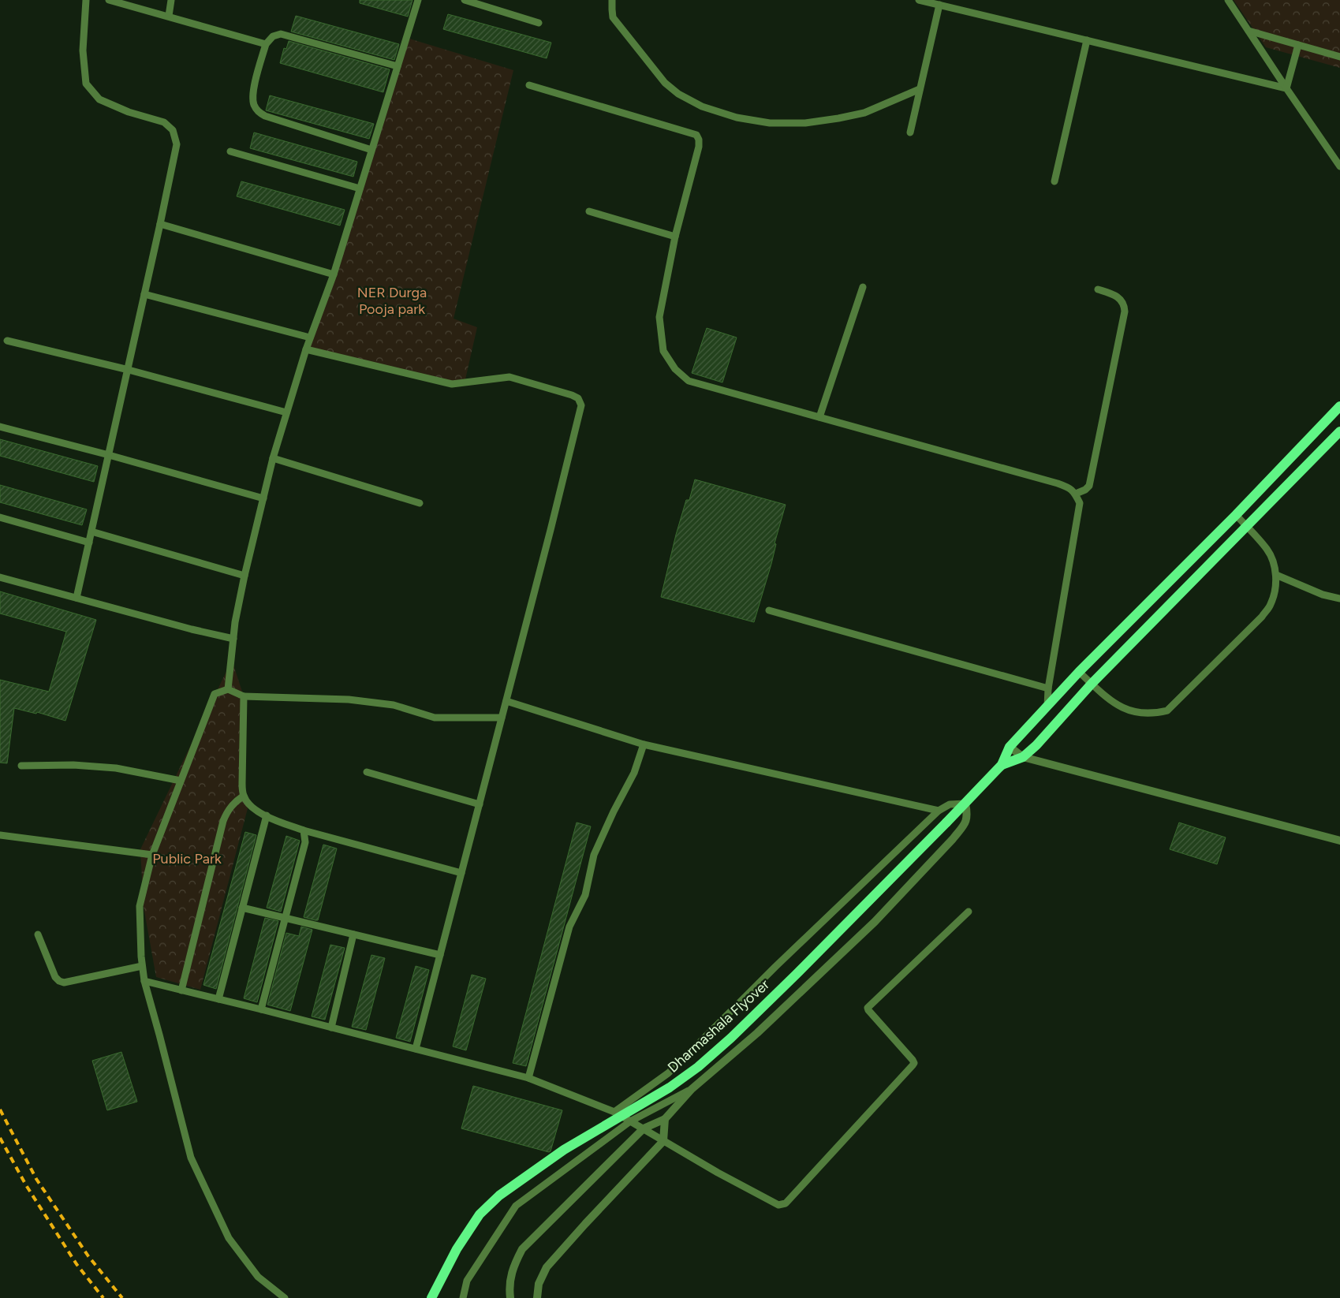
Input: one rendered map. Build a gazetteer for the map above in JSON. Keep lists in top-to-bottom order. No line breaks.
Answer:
{"streets":{"main road":["Dharmashala Flyover"]},"parks":["NER Durga Pooja park","Public Park"]}
